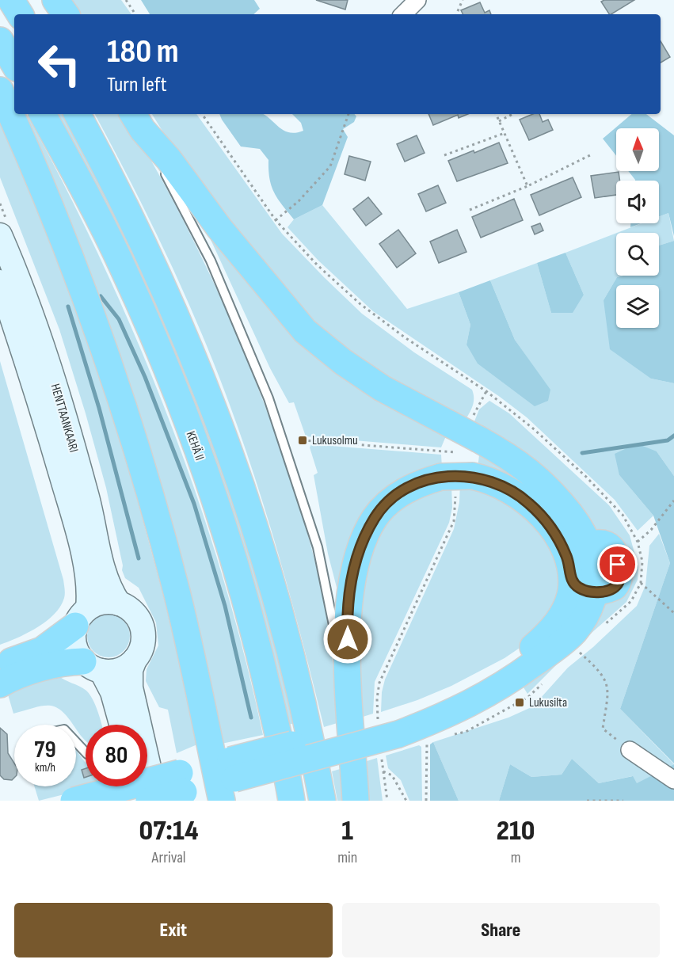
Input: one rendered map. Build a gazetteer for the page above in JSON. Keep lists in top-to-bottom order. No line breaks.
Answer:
{"streets":{"highway":["KEHÄ II"],"main road":["HENTTAANKAARI"]},"places":{"transit":["Lukusolmu","Lukusilta"]},"north":"top","page":{"turn":["180 m","Turn left"],"speed":"79 km/h","limit":"80","eta":["07:14","Arrival","1","min","210","m"],"buttons":["Exit","Share"]}}
